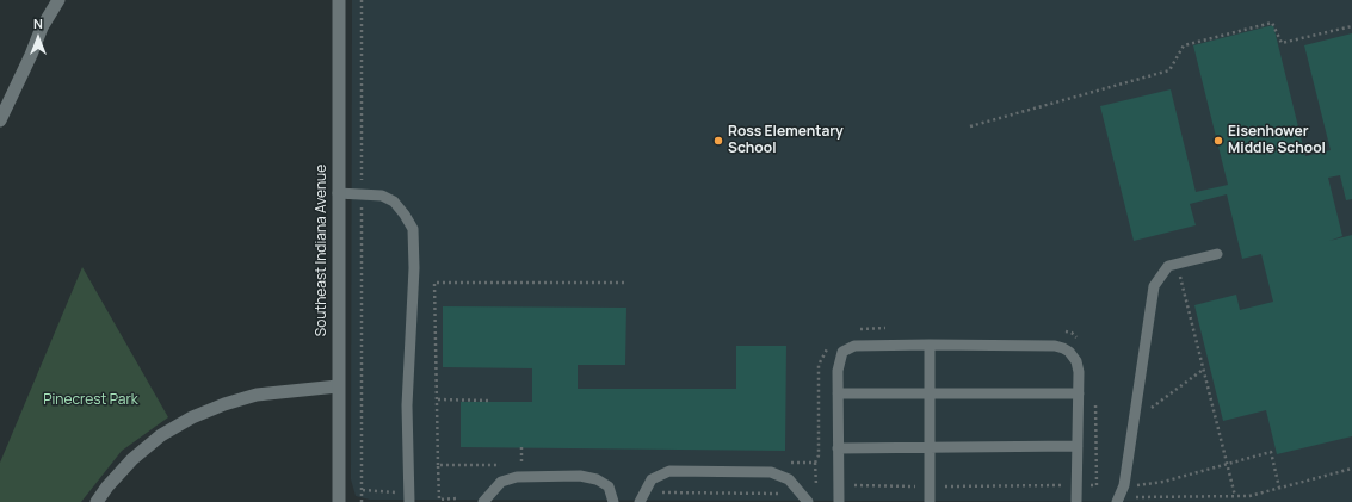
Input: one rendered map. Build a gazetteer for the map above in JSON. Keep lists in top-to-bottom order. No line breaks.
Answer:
{"streets":{"street":["Southeast Indiana Avenue"]},"parks":["Pinecrest Park"],"places":["Ross Elementary School","Eisenhower Middle School"],"north":"top"}
